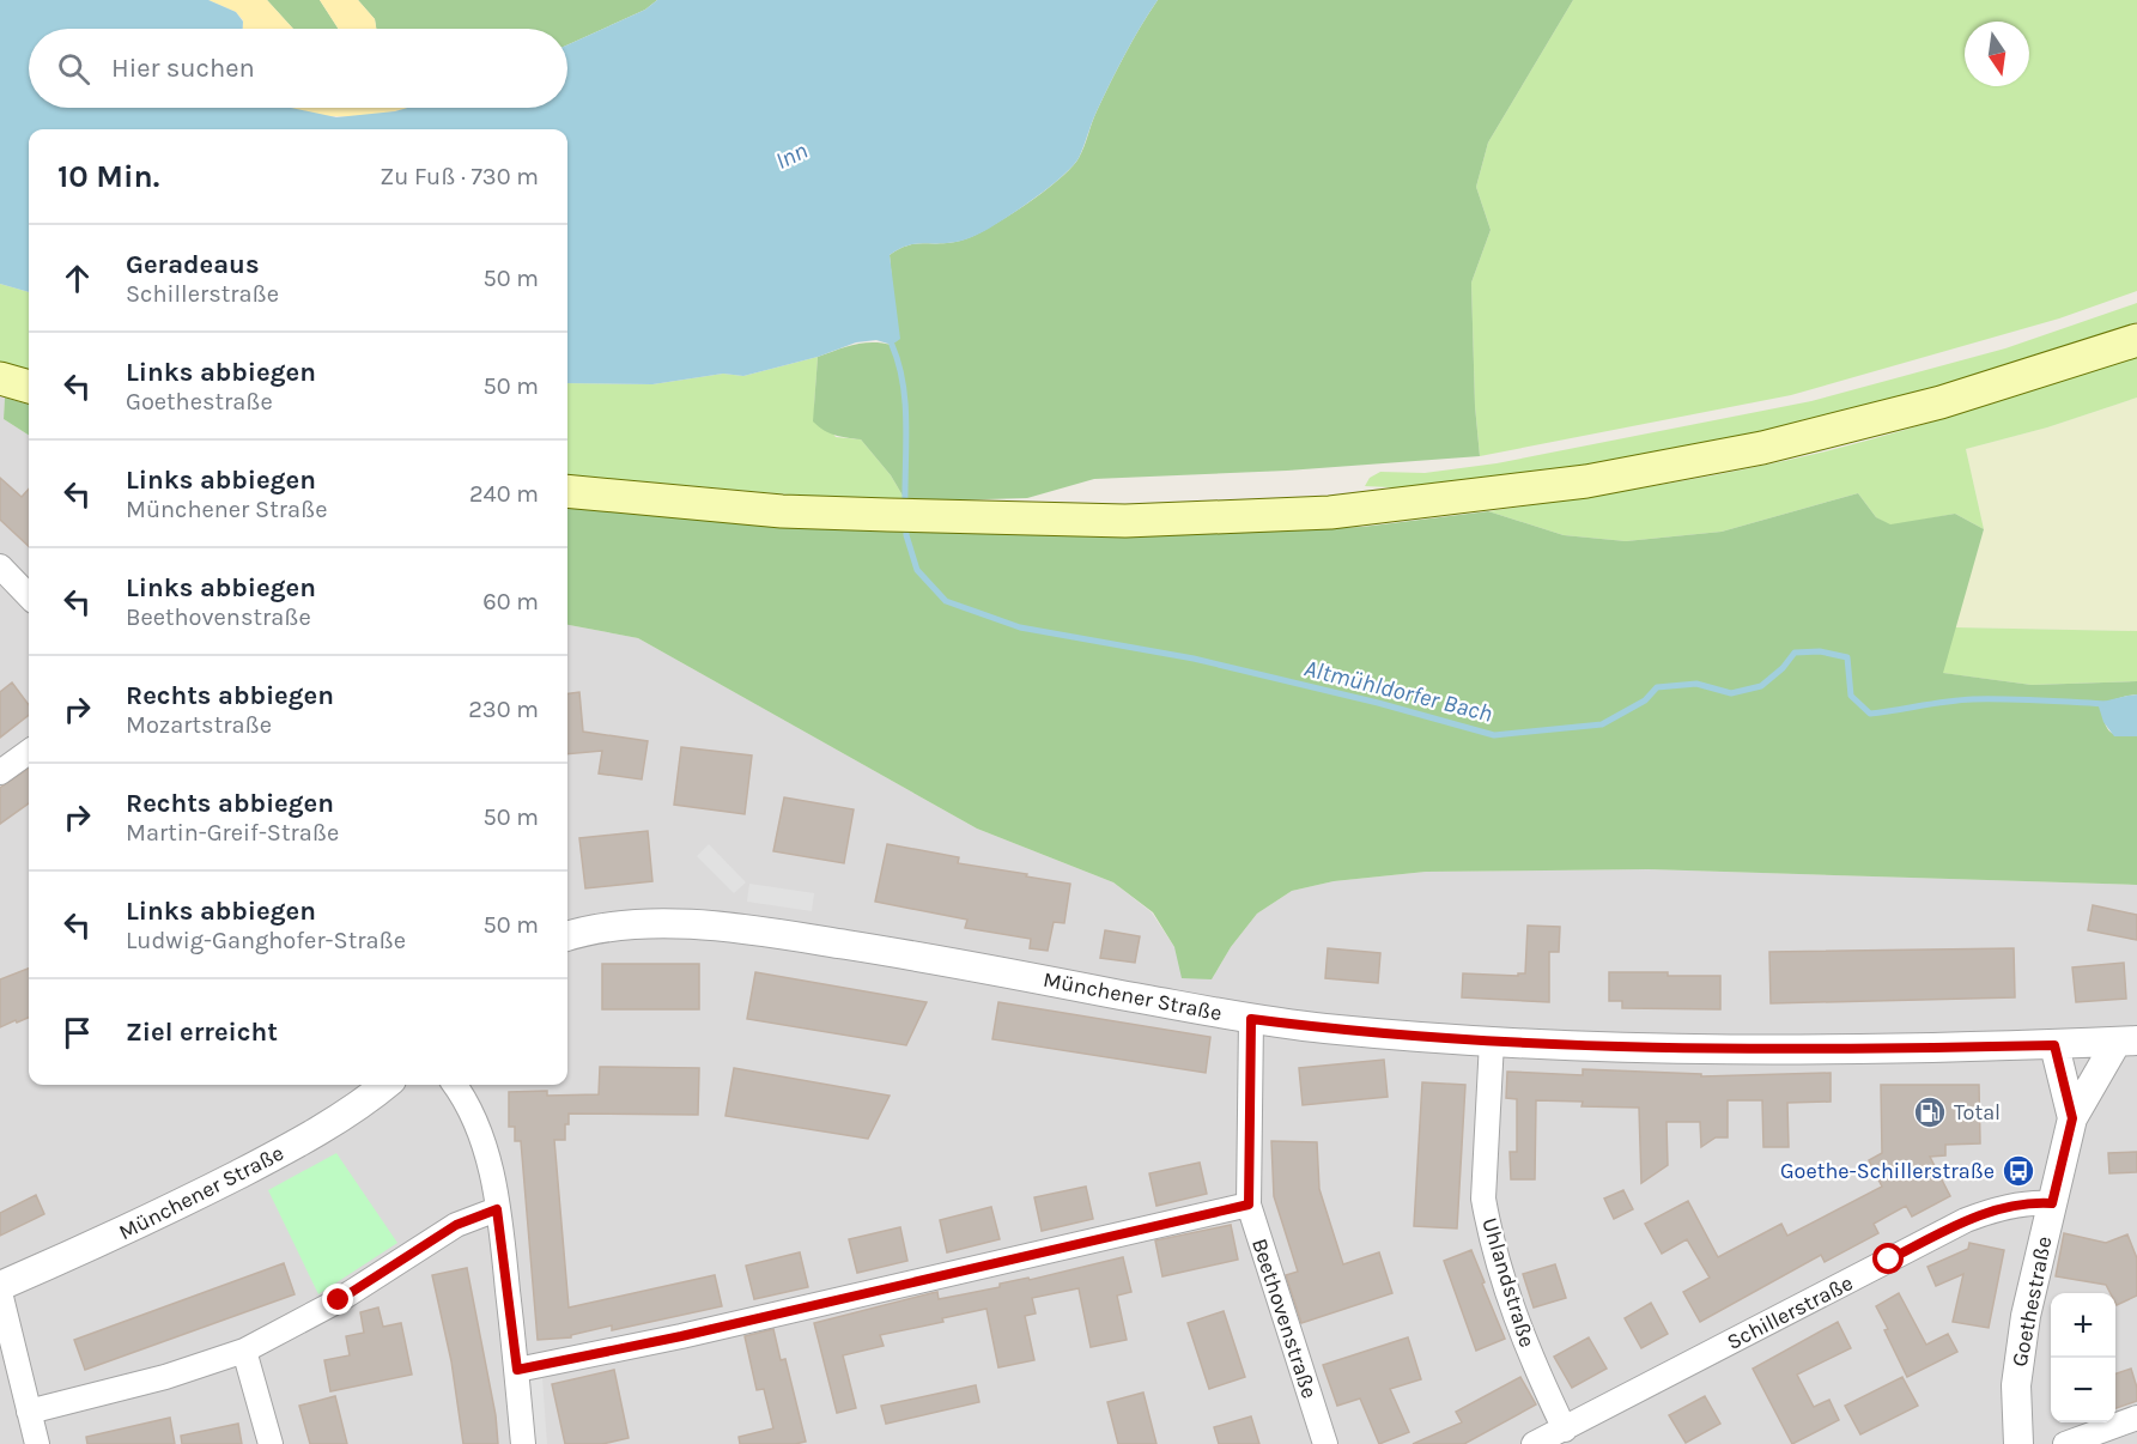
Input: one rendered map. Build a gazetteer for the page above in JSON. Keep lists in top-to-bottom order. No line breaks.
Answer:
{"streets":{"street":["Münchener Straße","Uhlandstraße","Goethestraße","Schillerstraße","Beethovenstraße"]},"crossings":[["Münchener Straße","Uhlandstraße"],["Münchener Straße","Goethestraße"],["Münchener Straße","Beethovenstraße"],["Uhlandstraße","Schillerstraße"],["Goethestraße","Schillerstraße"]],"water":["Inn","Altmühldorfer Bach"],"places":{"fuel station":["Total"],"bus stop":["Goethe-Schillerstraße"]},"north":"bottom","page":{"search":"Hier suchen","heading":["10 Min.","Zu Fuß · 730 m"],"list":[["Geradeaus","Schillerstraße","50 m"],["Links abbiegen","Goethestraße","50 m"],["Links abbiegen","Münchener Straße","240 m"],["Links abbiegen","Beethovenstraße","60 m"],["Rechts abbiegen","Mozartstraße","230 m"],["Rechts abbiegen","Martin-Greif-Straße","50 m"],["Links abbiegen","Ludwig-Ganghofer-Straße","50 m"],"Ziel erreicht"],"map_buttons":["+","−"]}}
